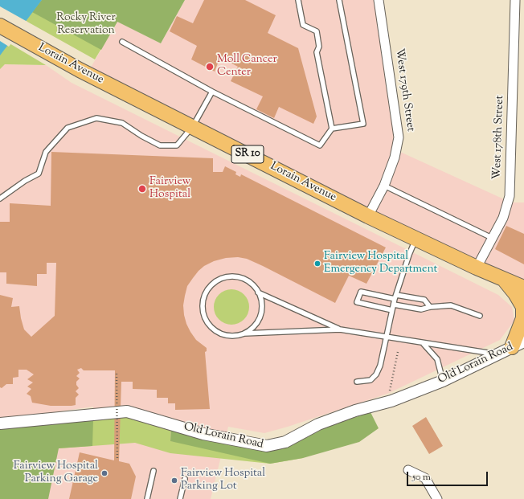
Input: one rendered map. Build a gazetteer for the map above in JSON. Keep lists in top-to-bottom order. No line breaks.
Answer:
{"streets":{"main road":["Lorain Avenue","SR 10"],"street":["West 179th Street","West 178th Street","Old Lorain Road"]},"crossings":[["Lorain Avenue","West 179th Street"],["Lorain Avenue","West 178th Street"]],"parks":["Rocky River Reservation"],"places":["Moll Cancer Center","Fairview Hospital","Fairview Hospital Emergency Department","Fairview Hospital Parking Garage","Fairview Hospital Parking Lot"],"scale_bar":"50 m"}
